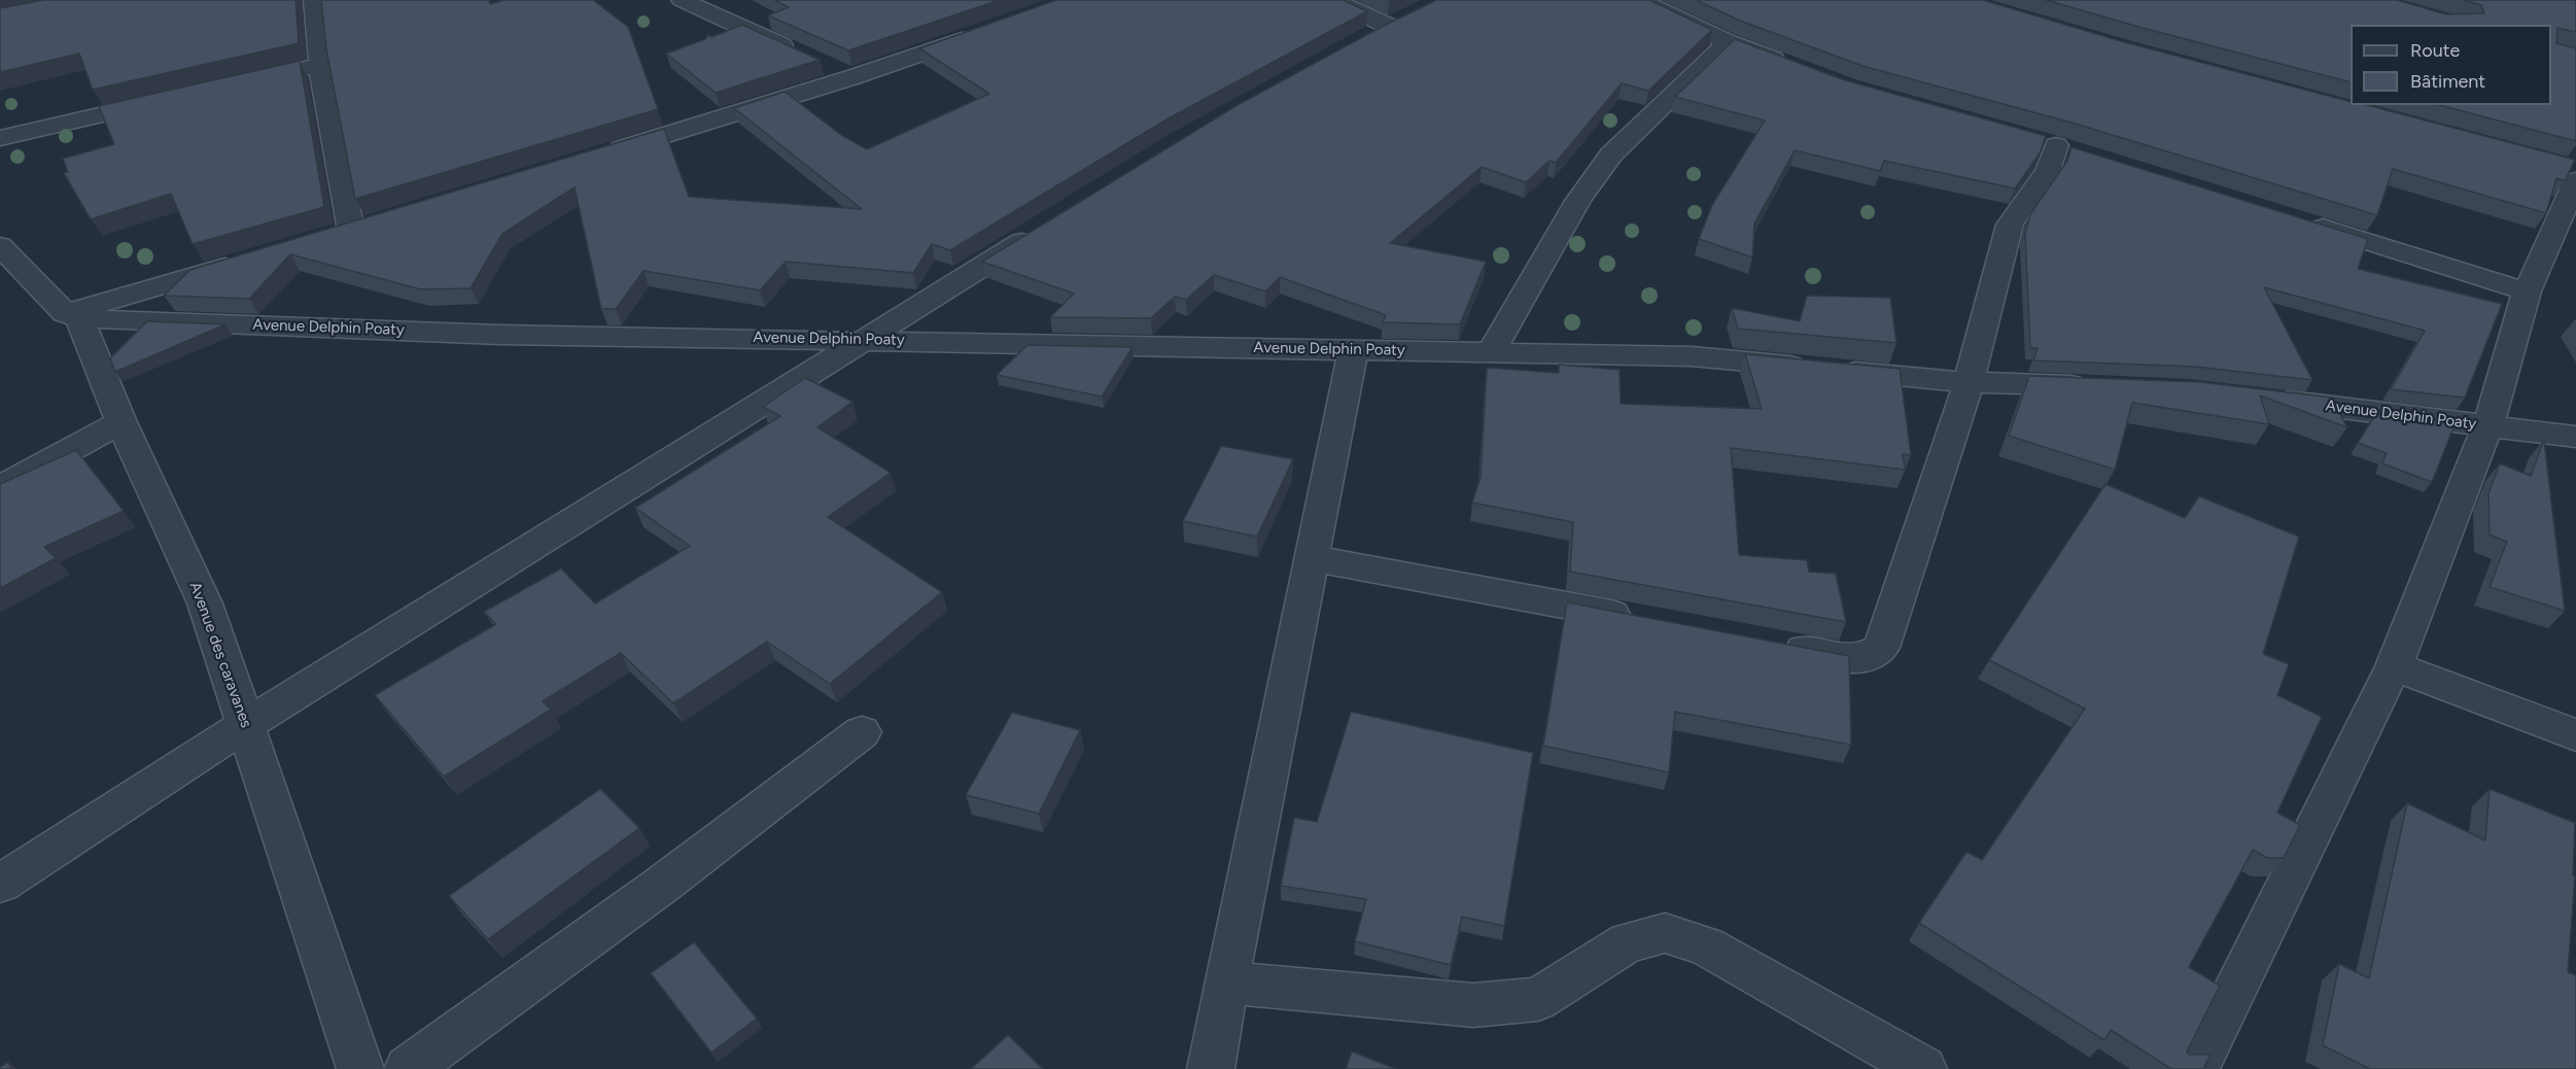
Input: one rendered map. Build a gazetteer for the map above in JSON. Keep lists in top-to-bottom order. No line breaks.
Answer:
{"streets":{"street":["Avenue Delphin Poaty","Avenue des caravanes"]},"crossings":[["Avenue Delphin Poaty","Avenue des caravanes"]],"legend":["Route","Bâtiment"]}
